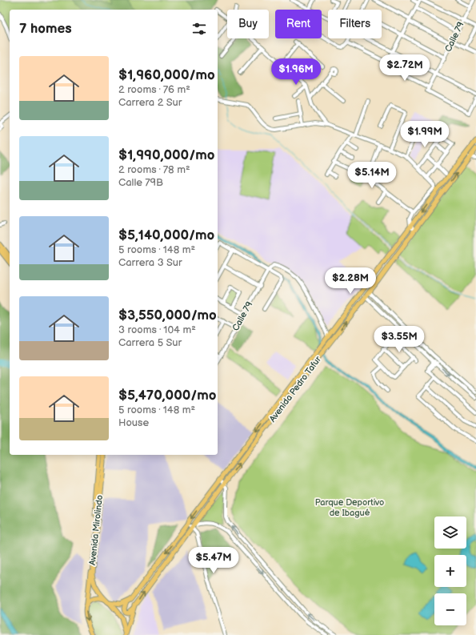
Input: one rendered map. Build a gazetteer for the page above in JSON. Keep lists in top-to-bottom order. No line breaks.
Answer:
{"streets":{"main road":["Avenida Pedro Tafur","Avenida Mirolindo"],"street":["Calle 79"]},"crossings":[["Avenida Pedro Tafur","Avenida Mirolindo"]],"parks":["Parque Deportivo de Ibagué"],"page":{"chip":["Buy","Rent","Filters"],"heading":"7 homes","list":[{"name":"$1,960,000/mo","note":"2 rooms · 76 m² · Carrera 2 Sur"},{"name":"$1,990,000/mo","note":"2 rooms · 78 m² · Calle 79B"},{"name":"$5,140,000/mo","note":"5 rooms · 148 m² · Carrera 3 Sur"},{"name":"$3,550,000/mo","note":"3 rooms · 104 m² · Carrera 5 Sur"},{"name":"$5,470,000/mo","note":"5 rooms · 148 m² · House"}],"price":["$2.72M","$1.96M","$1.99M","$5.14M","$2.28M","$3.55M","$5.47M"],"map_buttons":["+","−"]}}
